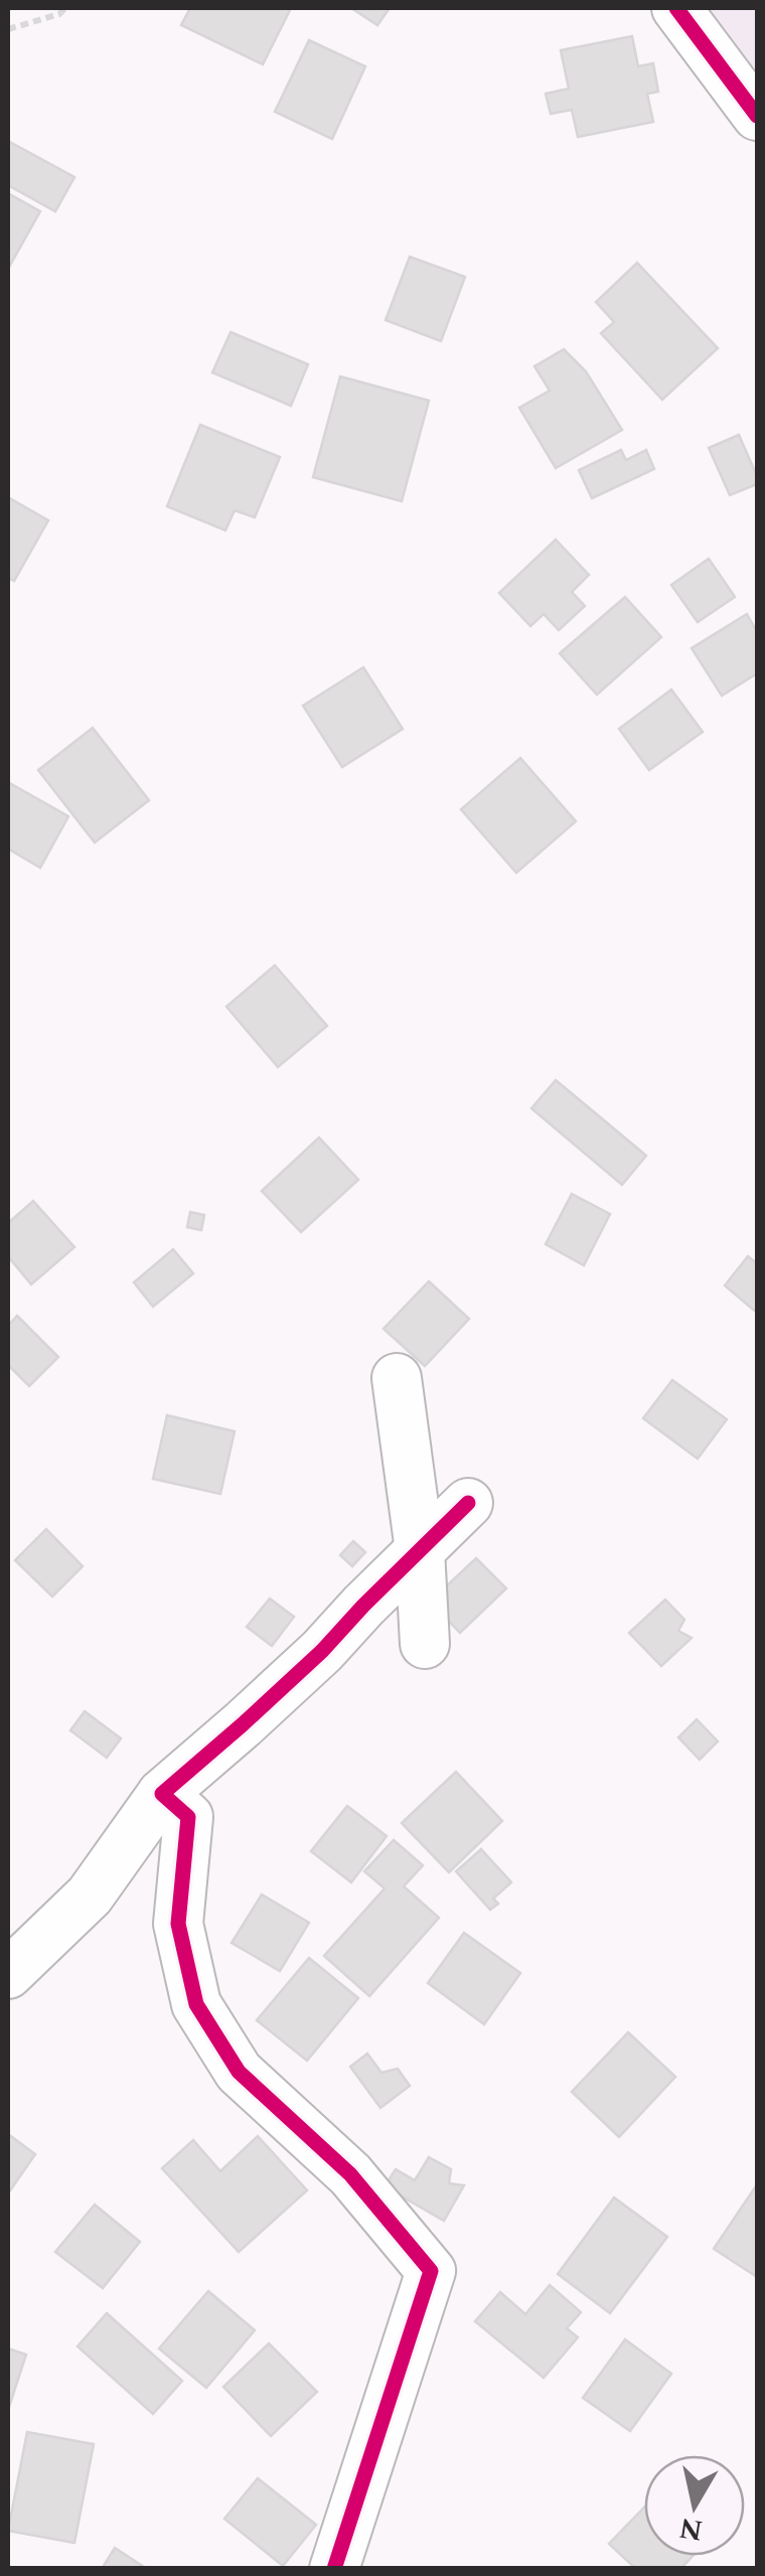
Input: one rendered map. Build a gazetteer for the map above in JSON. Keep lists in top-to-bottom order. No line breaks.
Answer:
{"north":"bottom"}
